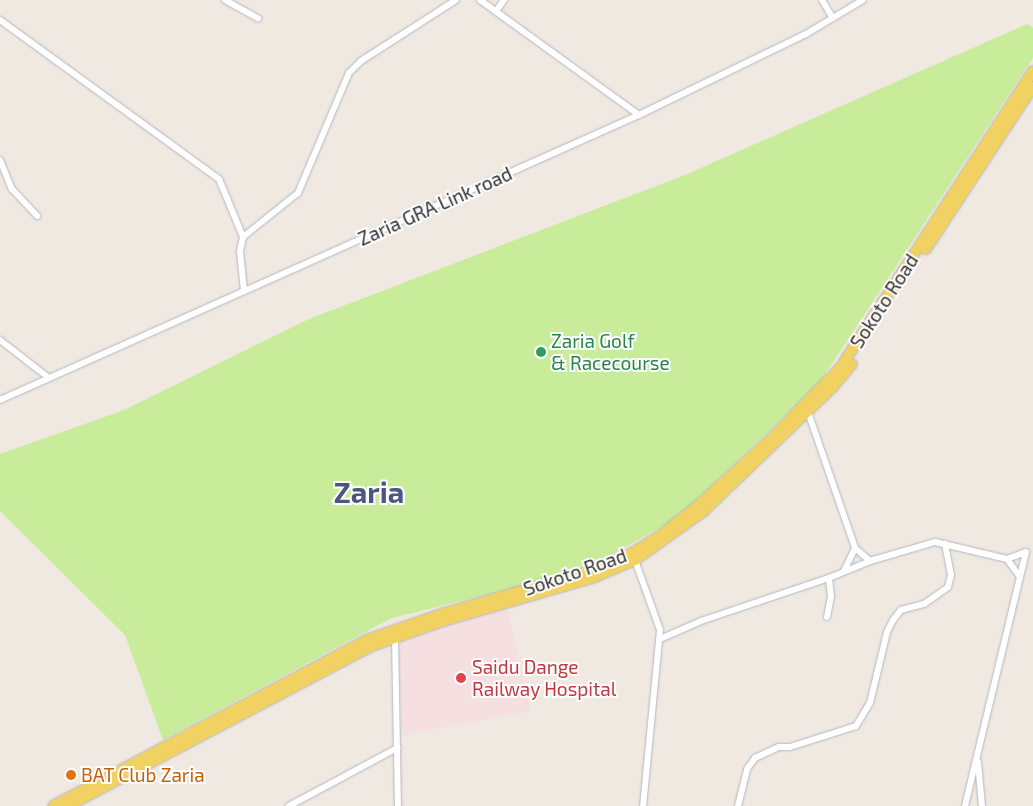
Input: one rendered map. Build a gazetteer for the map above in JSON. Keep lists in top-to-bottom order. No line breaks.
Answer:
{"streets":{"main road":["Sokoto Road"],"street":["Zaria GRA Link road"]},"districts":["Zaria"],"places":["Zaria Golf & Racecourse","Saidu Dange Railway Hospital","BAT Club Zaria"]}
